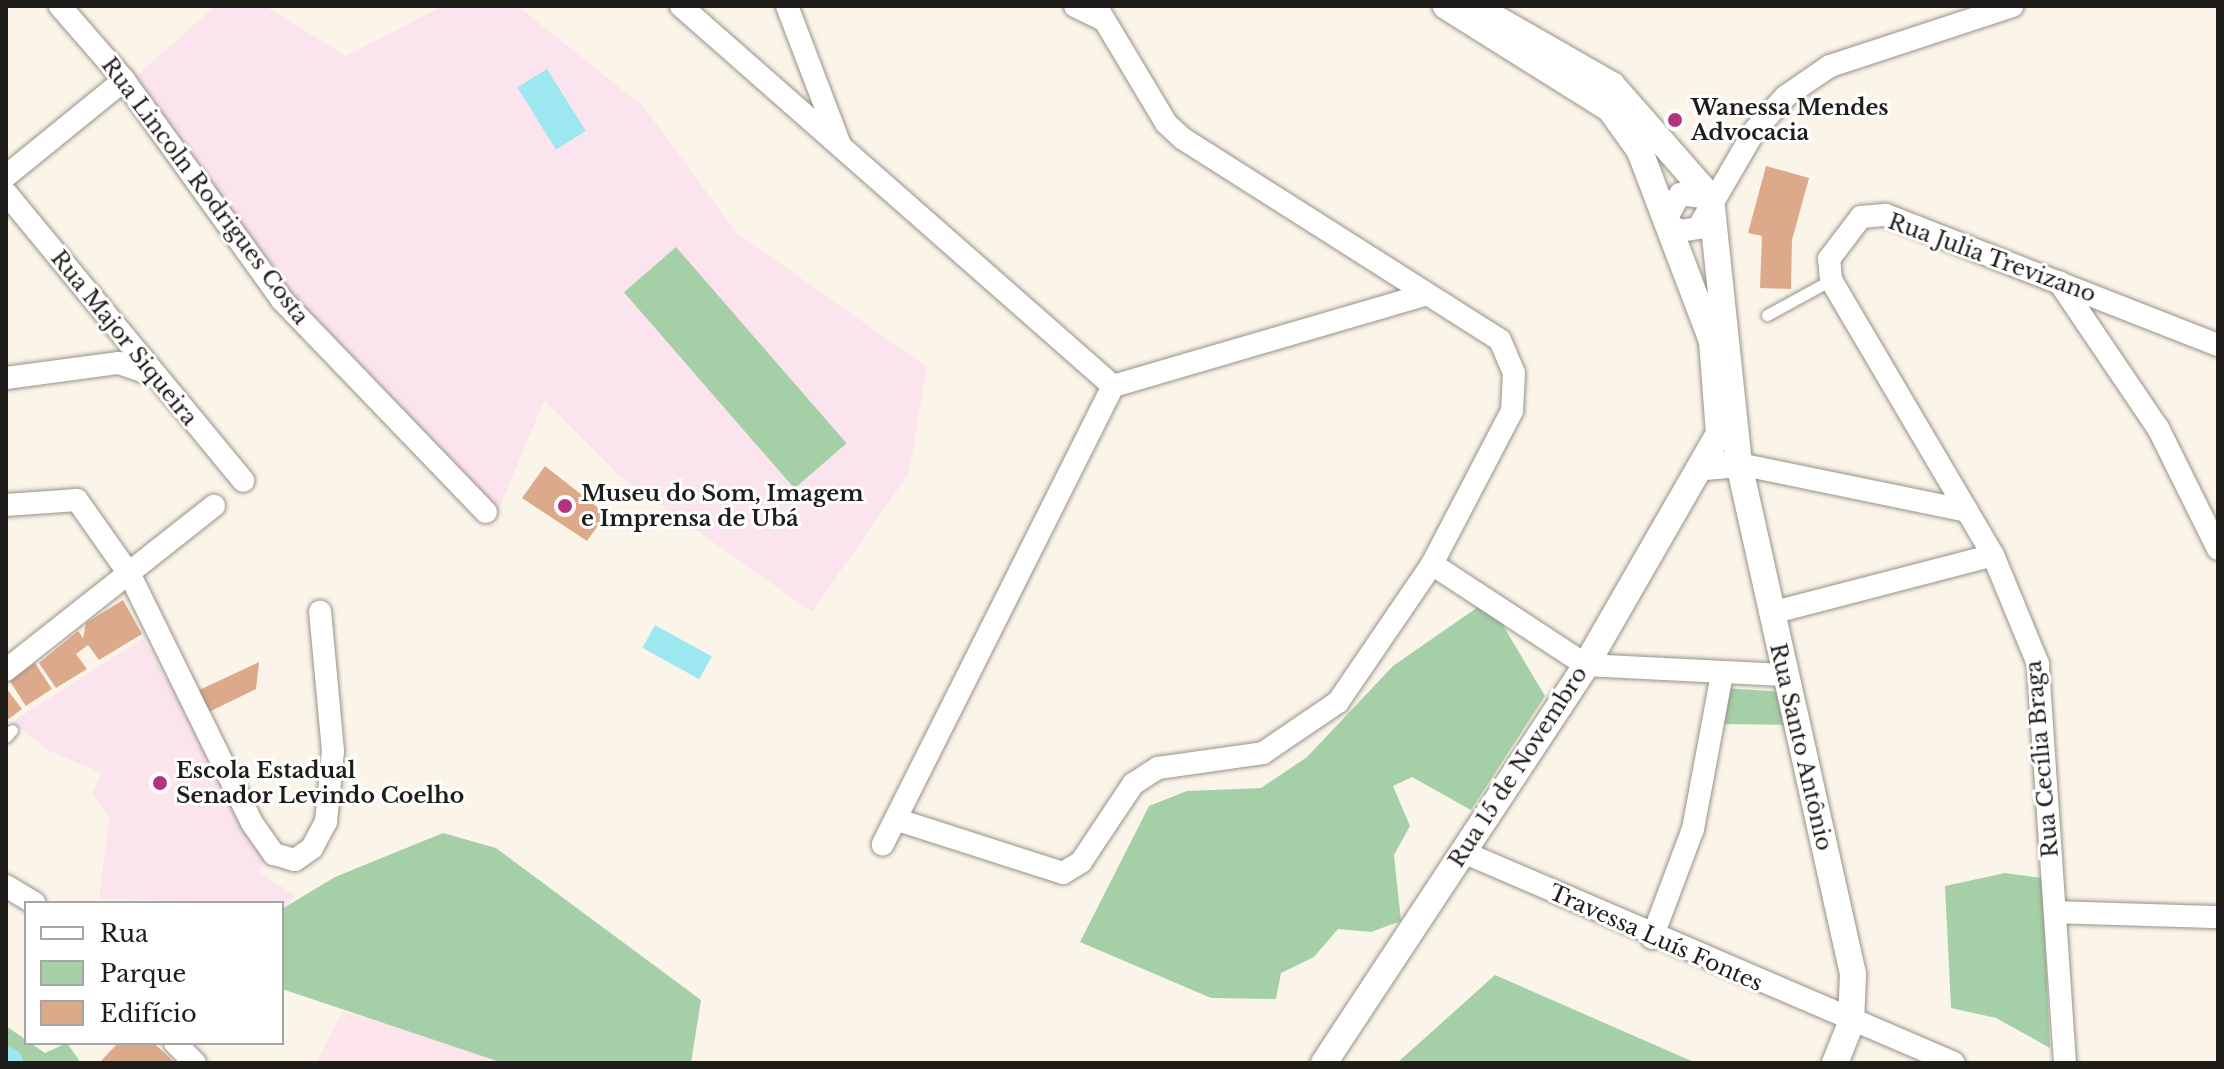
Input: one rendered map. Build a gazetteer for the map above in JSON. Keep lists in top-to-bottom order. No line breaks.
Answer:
{"streets":{"street":["Rua Lincoln Rodrigues Costa","Rua Julia Trevizano","Rua Major Siqueira","Rua Santo Antônio","Rua Cecília Braga","Rua 15 de Novembro","Travessa Luís Fontes"]},"crossings":[["Rua Santo Antônio","Travessa Luís Fontes"],["Rua 15 de Novembro","Travessa Luís Fontes"]],"places":["Wanessa Mendes Advocacia","Museu do Som, Imagem e Imprensa de Ubá","Escola Estadual Senador Levindo Coelho"],"legend":["Rua","Parque","Edifício"]}
